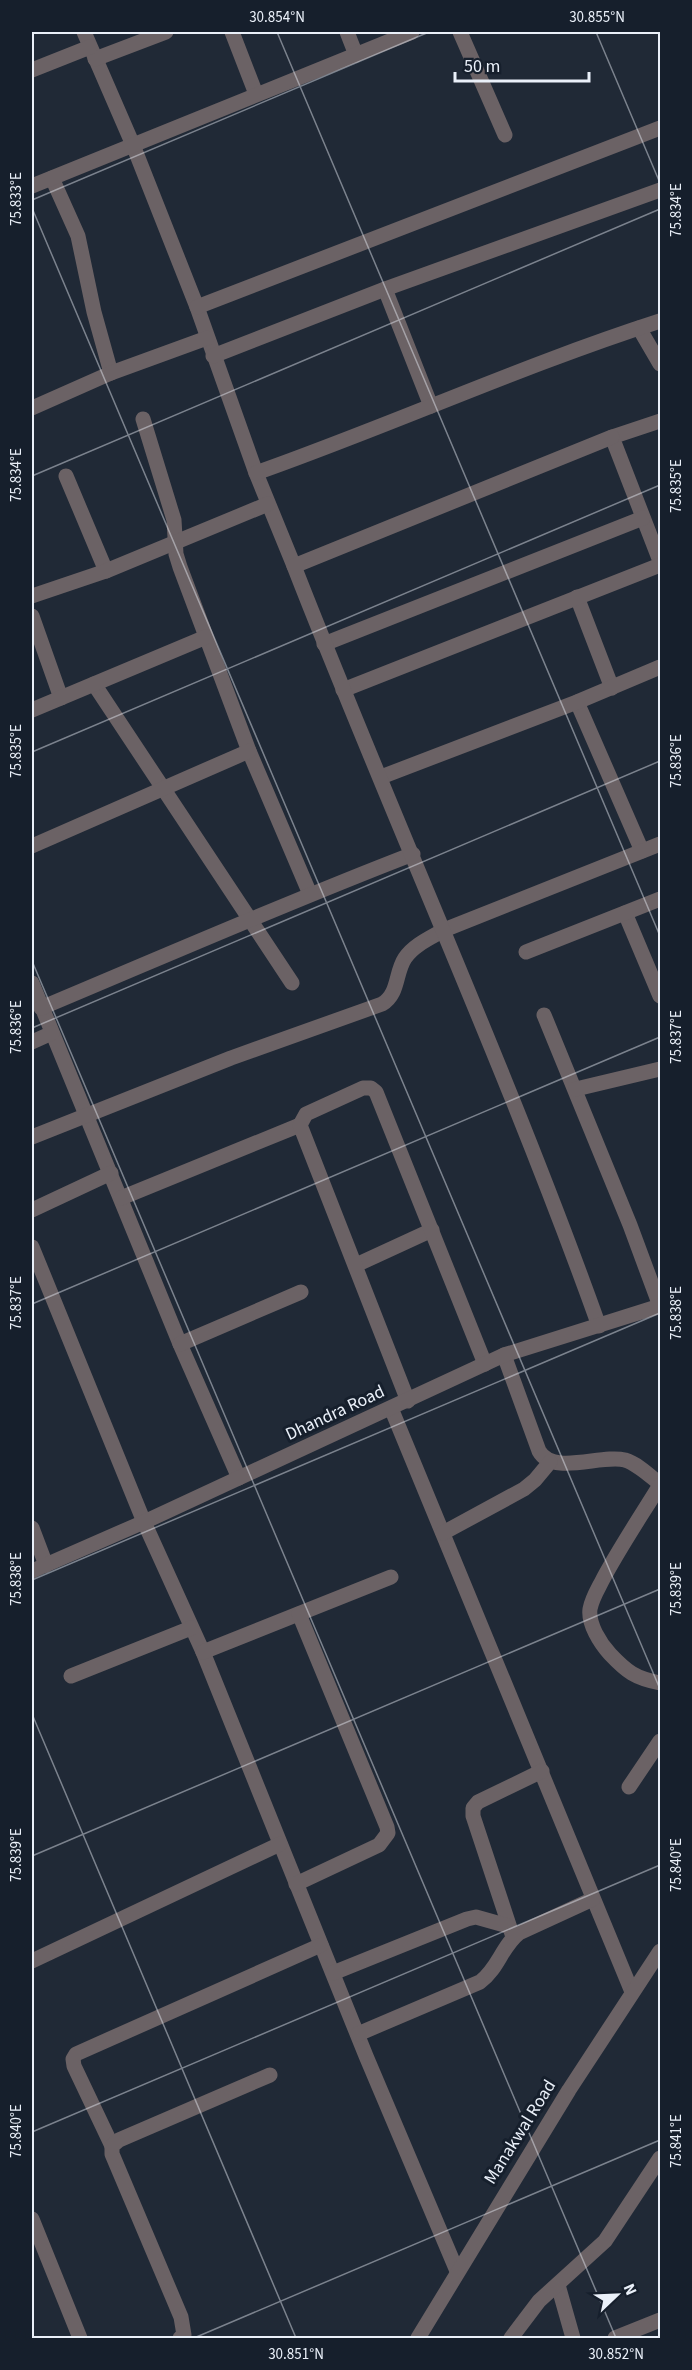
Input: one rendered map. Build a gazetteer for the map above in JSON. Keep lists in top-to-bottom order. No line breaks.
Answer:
{"streets":{"street":["Dhandra Road","Manakwal Road"]},"scale_bar":"50 m","north":"top right","coordinates":["30.854°N","30.855°N","75.833°E","75.834°E","75.835°E","75.836°E","75.837°E","75.838°E","75.839°E","75.840°E","75.841°E","30.851°N","30.852°N"]}
